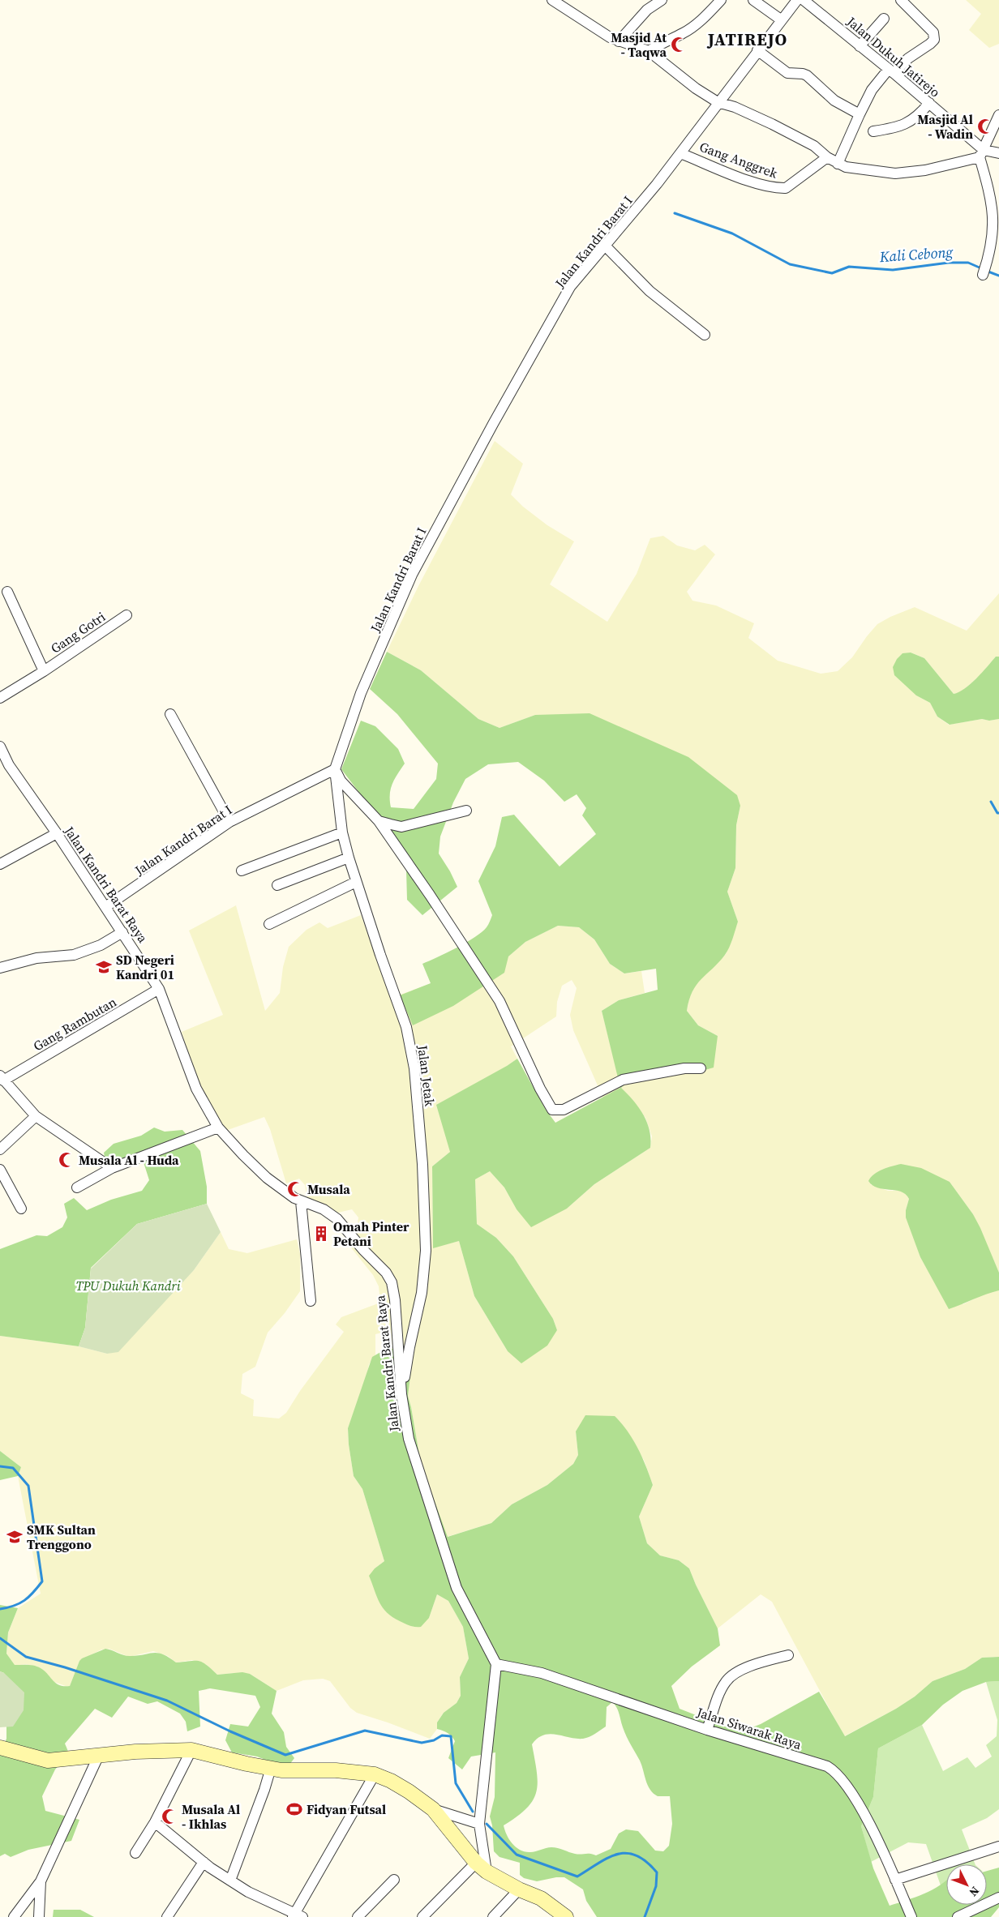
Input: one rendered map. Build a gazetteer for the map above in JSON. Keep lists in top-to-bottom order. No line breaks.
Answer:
{"streets":{"street":["Jalan Dukuh Jatirejo","Gang Anggrek","Jalan Kandri Barat I","Gang Gotri","Jalan Kandri Barat Raya","Gang Rambutan","Jalan Jetak","Jalan Siwarak Raya"]},"crossings":[["Jalan Dukuh Jatirejo","Gang Anggrek"],["Gang Anggrek","Jalan Kandri Barat I"],["Jalan Kandri Barat I","Jalan Kandri Barat Raya"],["Jalan Kandri Barat I","Jalan Jetak"],["Jalan Kandri Barat Raya","Gang Rambutan"],["Jalan Kandri Barat Raya","Jalan Jetak"],["Jalan Kandri Barat Raya","Jalan Siwarak Raya"]],"districts":["JATIREJO"],"water":["Kali Cebong"],"parks":["TPU Dukuh Kandri"],"places":{"mosque":["Masjid At - Taqwa","Masjid Al - Wadin","Musala Al - Huda","Musala","Musala Al - Ikhlas"],"school or university":["SD Negeri Kandri 01","SMK Sultan Trenggono"],"building":["Omah Pinter Petani"],"sports":["Fidyan Futsal"]},"north":"bottom right"}
